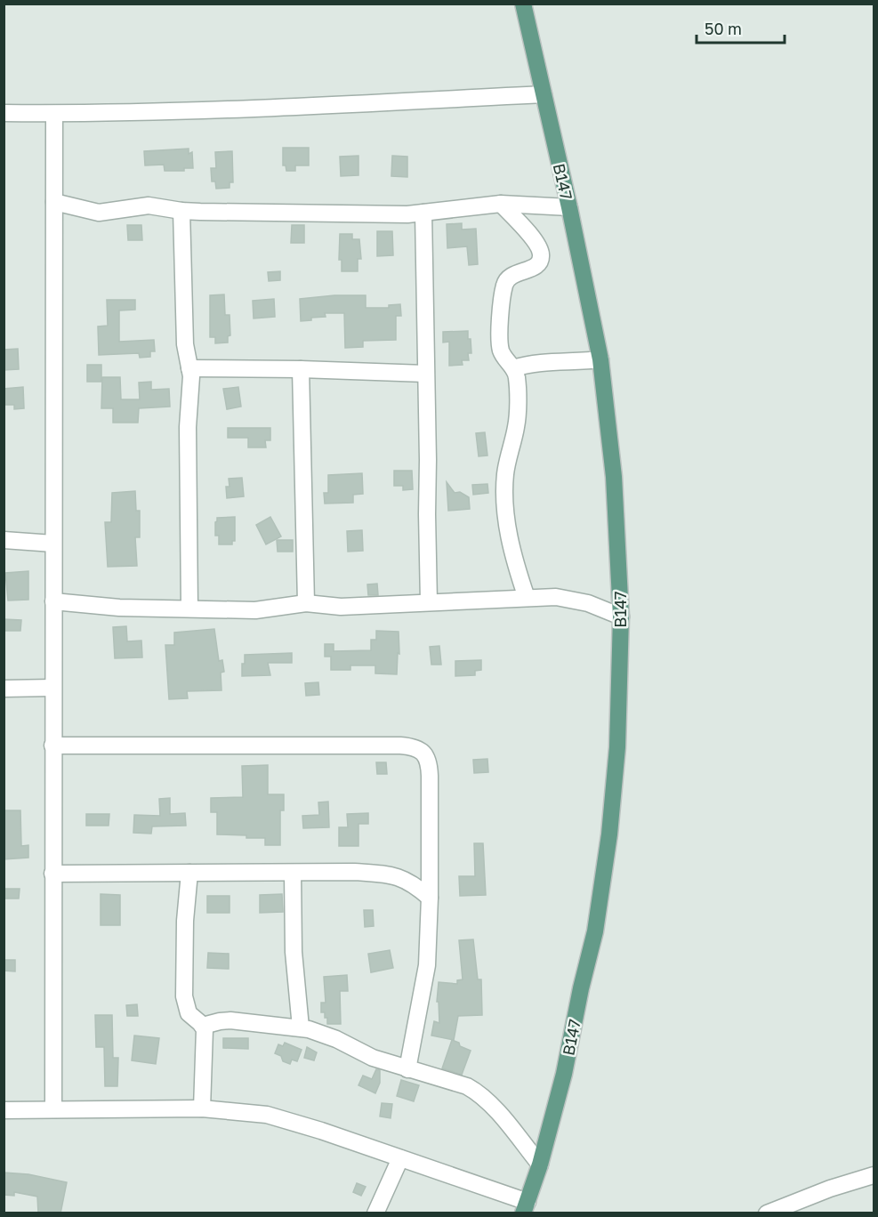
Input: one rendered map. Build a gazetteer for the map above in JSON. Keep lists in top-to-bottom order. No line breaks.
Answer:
{"streets":{"main road":["B147"]},"scale_bar":"50 m"}
